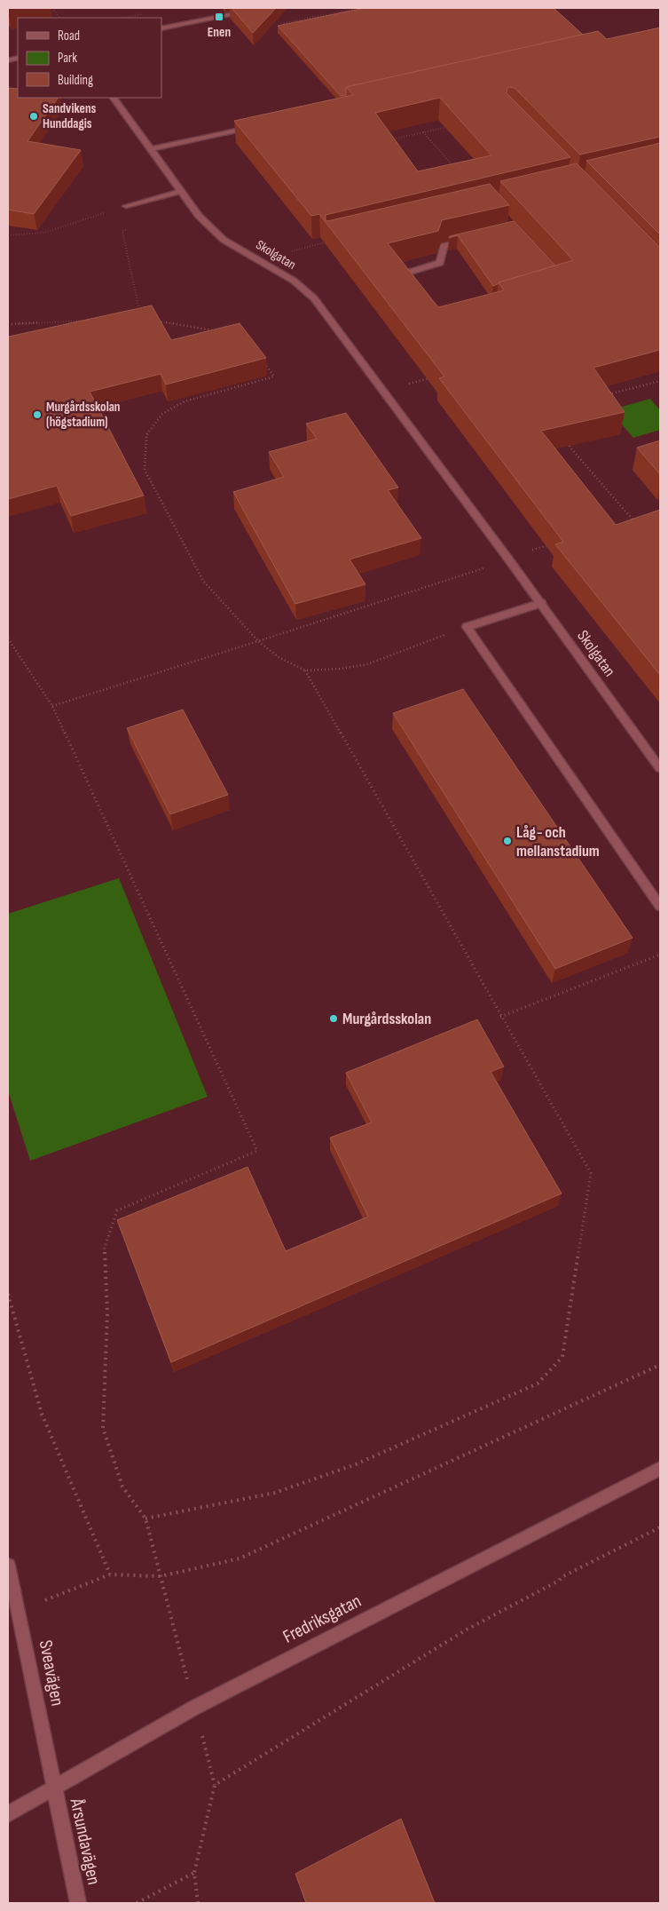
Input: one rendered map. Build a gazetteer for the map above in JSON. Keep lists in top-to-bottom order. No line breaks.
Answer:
{"streets":{"street":["Skolgatan","Fredriksgatan","Sveavägen","Årsundavägen"]},"crossings":[["Fredriksgatan","Sveavägen"],["Fredriksgatan","Årsundavägen"],["Sveavägen","Årsundavägen"]],"places":{"transit":["Enen"],"other":["Sandvikens Hunddagis","Murgårdsskolan (högstadium)","Låg- och mellanstadium","Murgårdsskolan"]},"legend":["Road","Park","Building"]}
